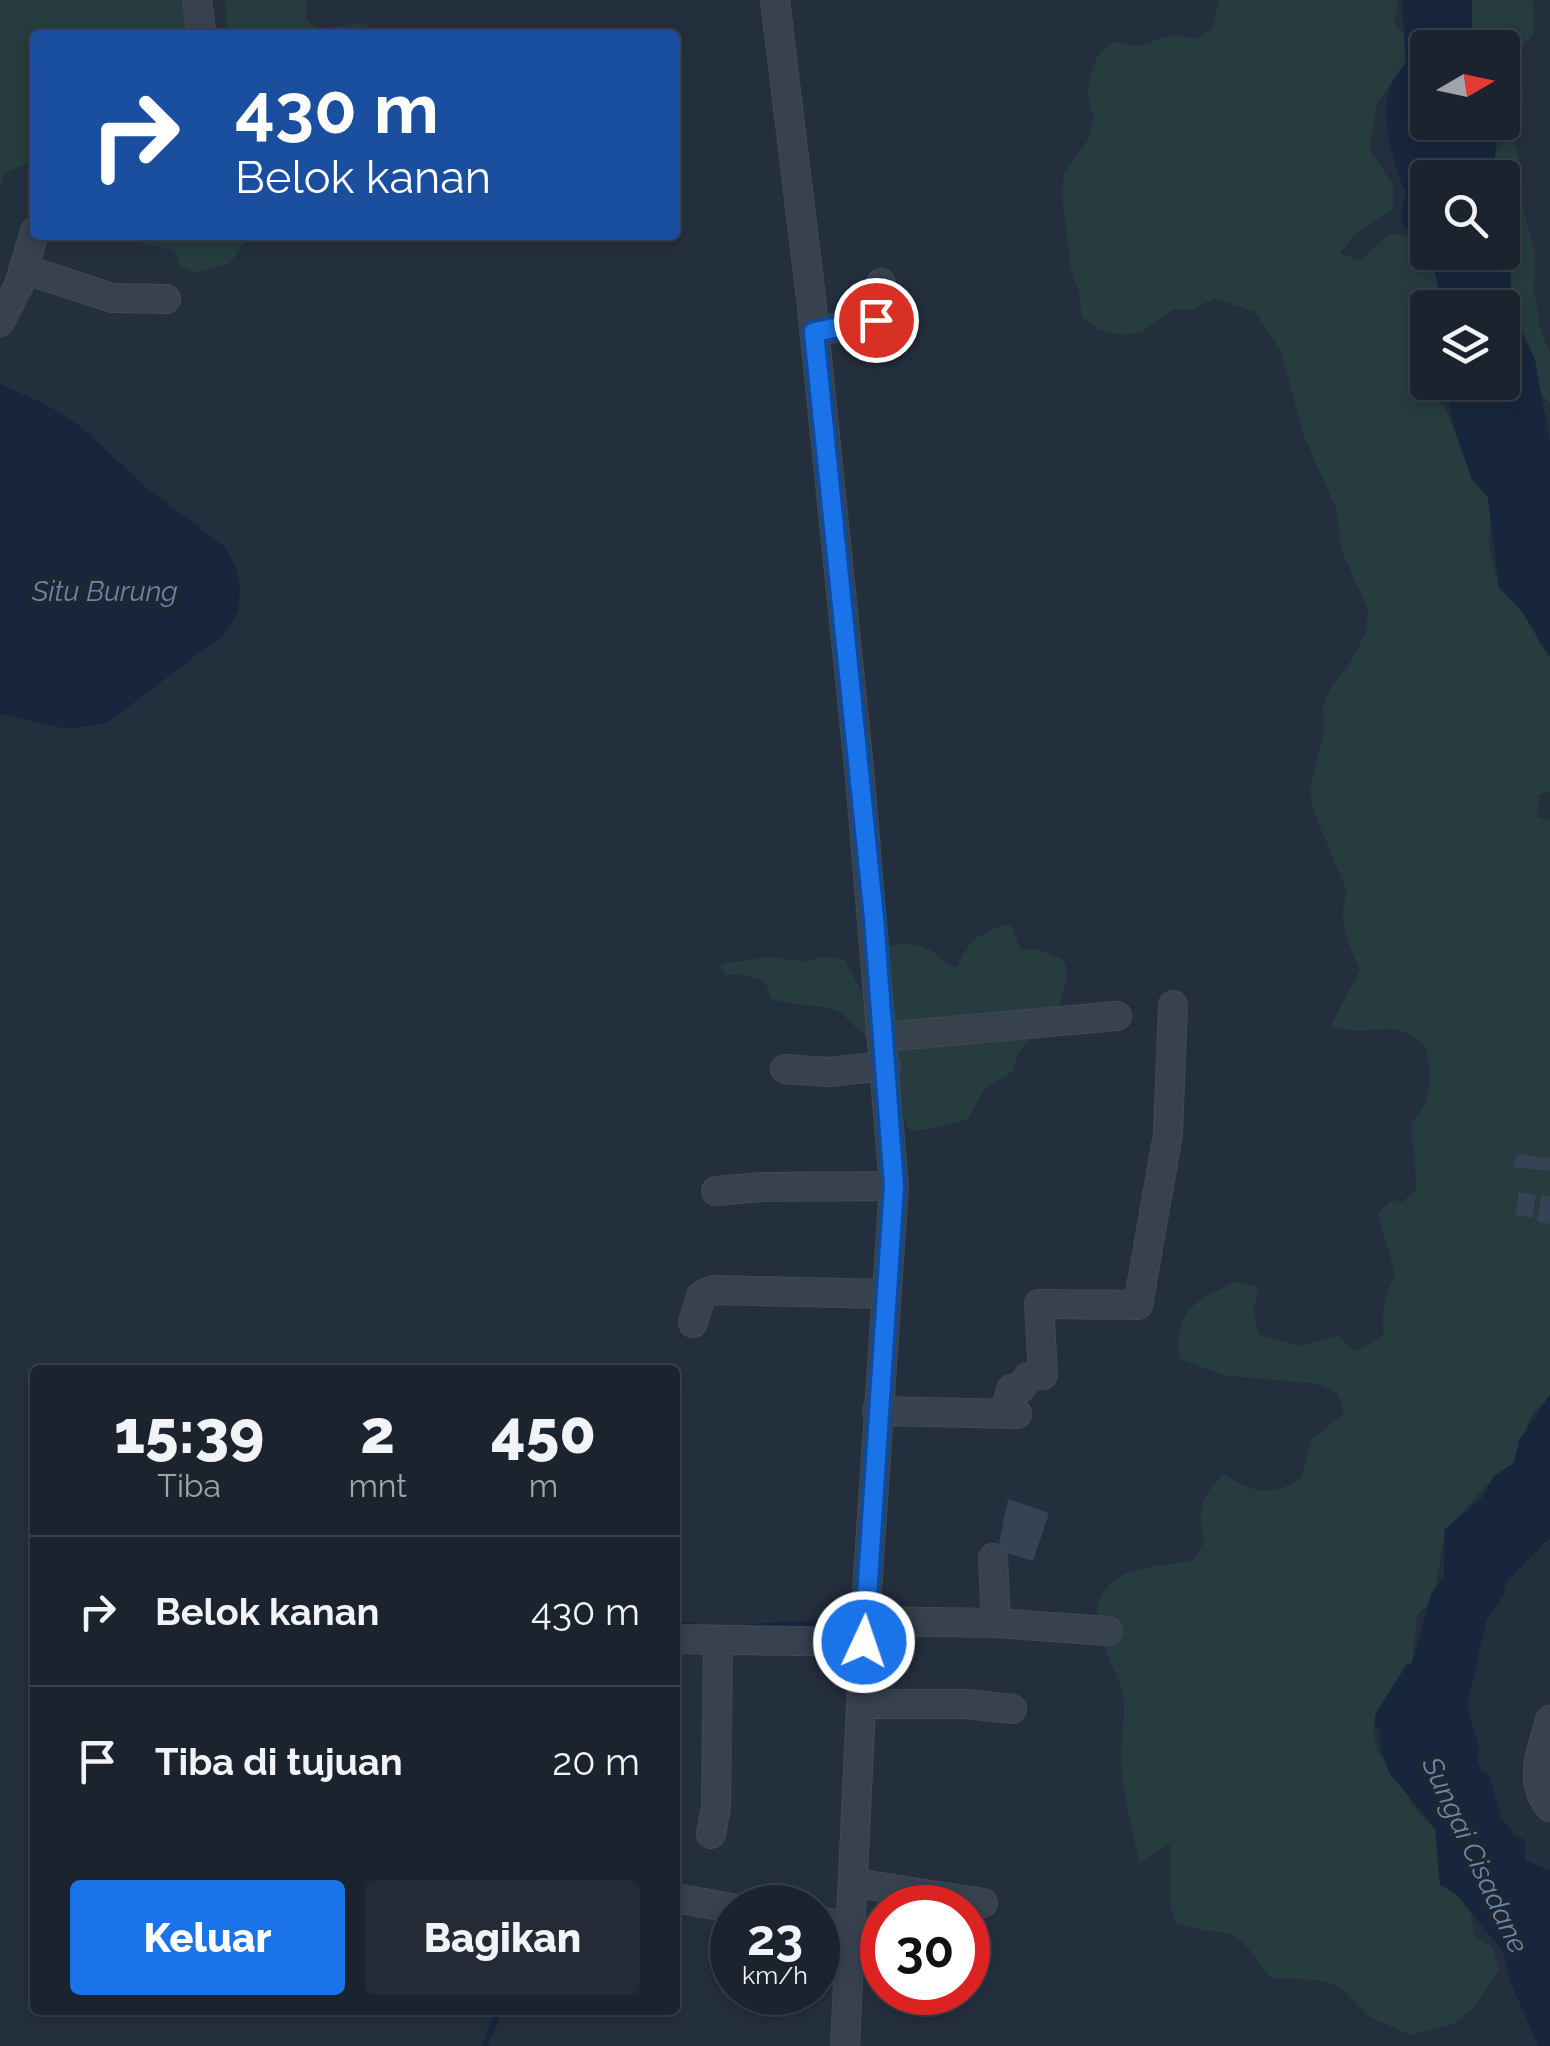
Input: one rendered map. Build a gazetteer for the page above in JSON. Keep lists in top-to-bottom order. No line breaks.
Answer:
{"water":["Situ Burung","Sungai Cisadane"],"north":"right","page":{"turn":["430 m","Belok kanan"],"eta":["15:39","Tiba","2","mnt","450","m"],"list":[{"name":"Belok kanan","value":"430 m"},{"name":"Tiba di tujuan","value":"20 m"}],"buttons":["Keluar","Bagikan"],"speed":"23 km/h","limit":"30"}}
